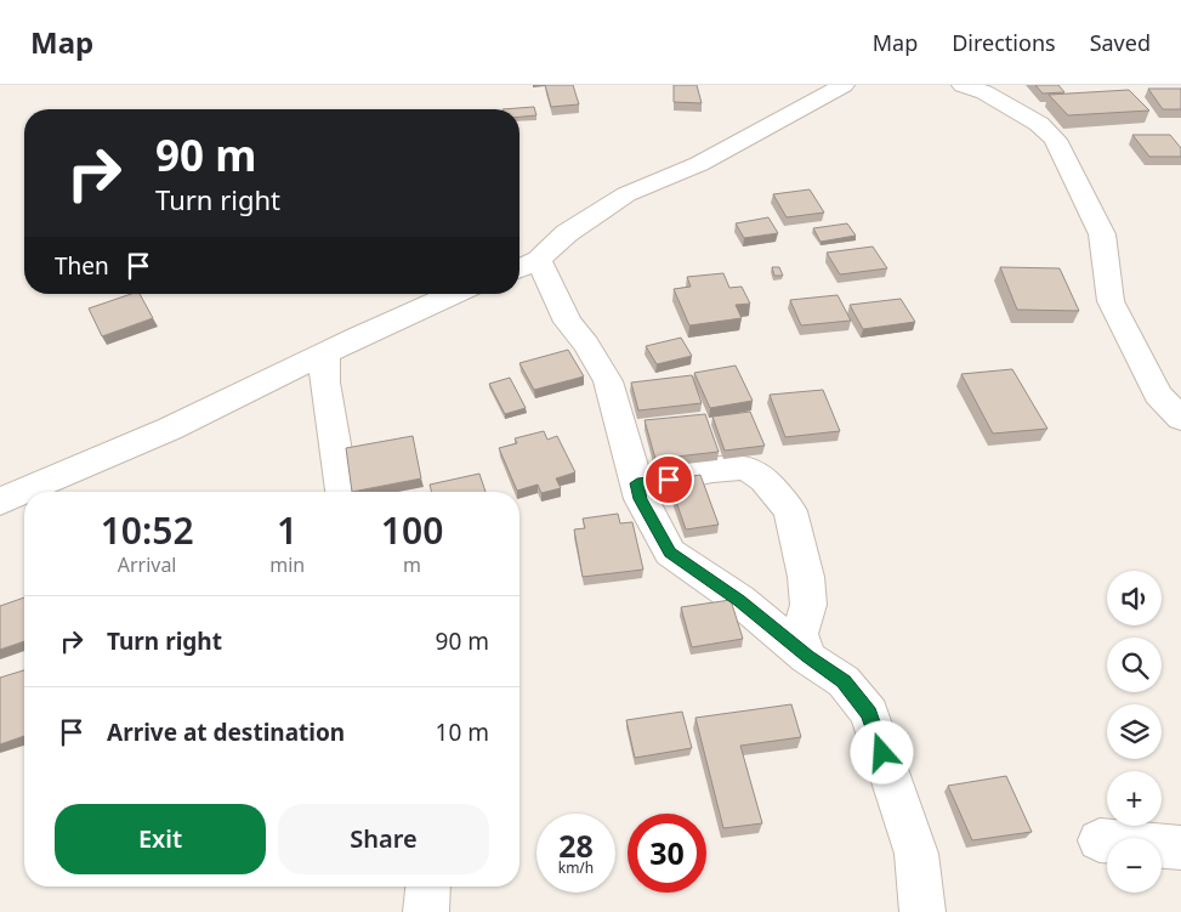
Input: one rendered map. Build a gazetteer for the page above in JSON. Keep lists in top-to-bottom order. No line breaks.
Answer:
{"page":{"header":"Map","nav":["Map","Directions","Saved"],"turn":["90 m","Turn right"],"then":"Then","eta":["10:52","Arrival","1","min","100","m"],"map_buttons":["+","−"],"list":[{"name":"Turn right","value":"90 m"},{"name":"Arrive at destination","value":"10 m"}],"buttons":["Exit","Share"],"speed":"28 km/h","limit":"30"}}
